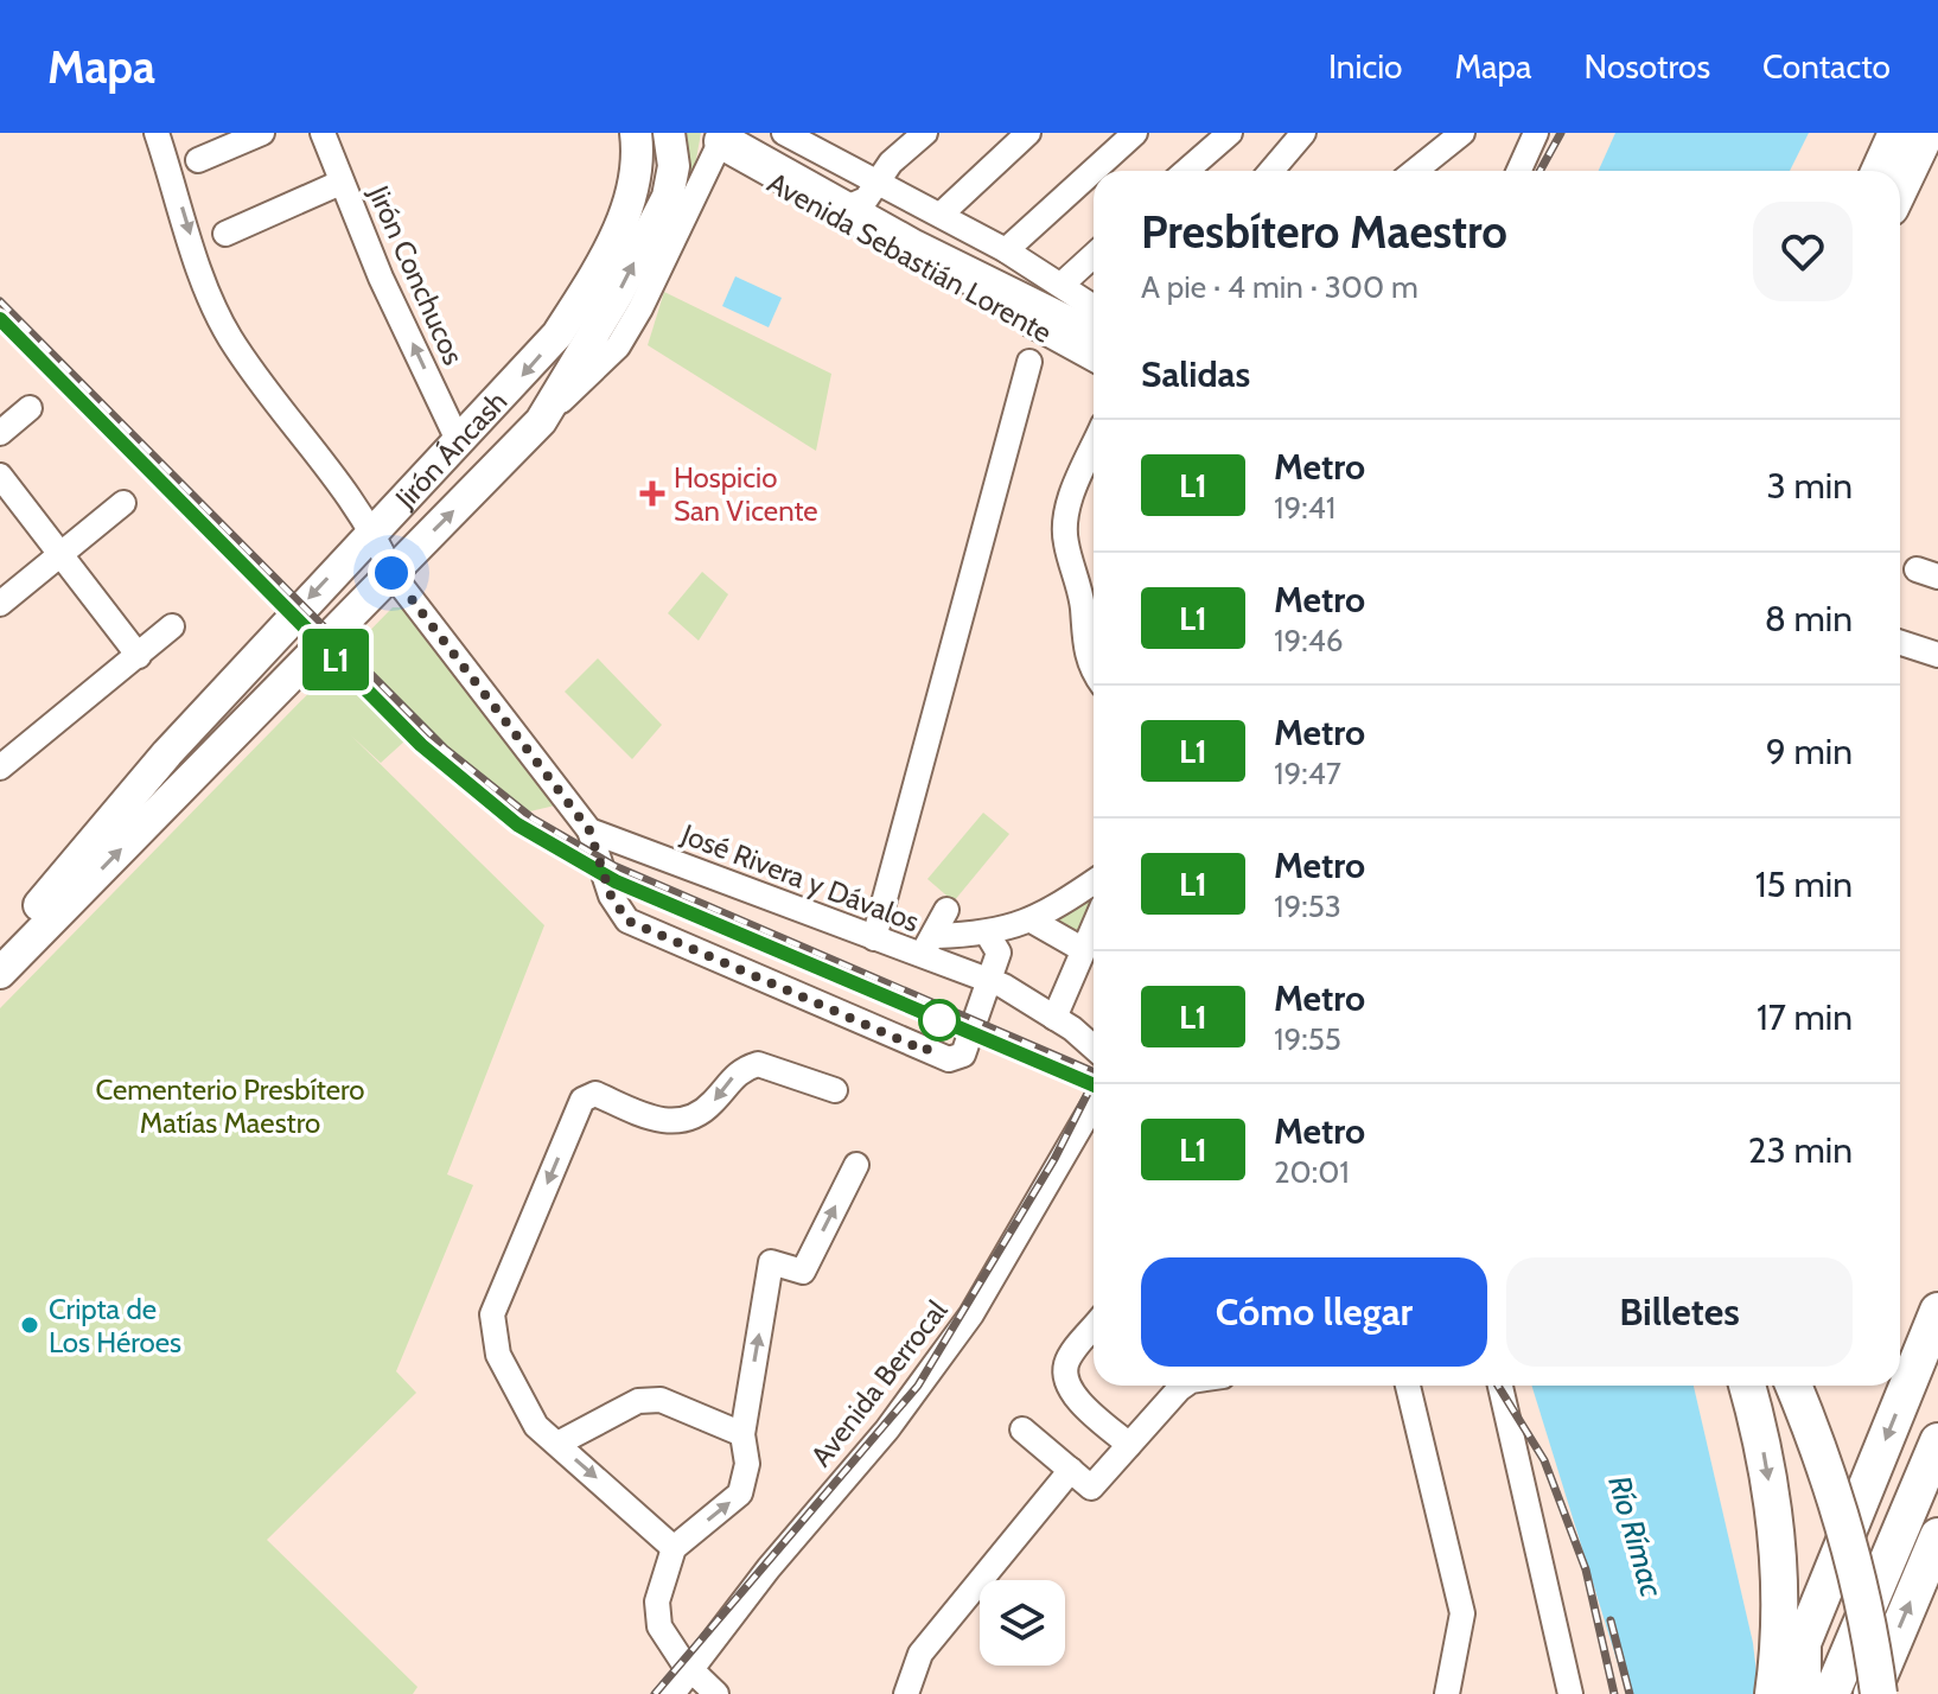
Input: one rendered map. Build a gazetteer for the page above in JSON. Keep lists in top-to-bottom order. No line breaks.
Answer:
{"streets":{"main road":["Jirón Áncash"],"street":["Avenida Sebastián Lorente","Jirón Conchucos","José Rivera y Dávalos","Avenida Berrocal"]},"crossings":[["Jirón Conchucos","Jirón Áncash"]],"water":["Río Rímac"],"parks":["Cementerio Presbítero Matías Maestro"],"places":{"health":["Hospicio San Vicente"],"other":["Cripta de Los Héroes"]},"lines":["metro line L1"],"page":{"header":"Mapa","nav":["Inicio","Mapa","Nosotros","Contacto"],"on_map":"L1","heading":[["Presbítero Maestro","A pie · 4 min · 300 m"],"Salidas"],"list":[{"mark":"L1","name":"Metro","note":"19:41","value":"3 min"},{"mark":"L1","name":"Metro","note":"19:46","value":"8 min"},{"mark":"L1","name":"Metro","note":"19:47","value":"9 min"},{"mark":"L1","name":"Metro","note":"19:53","value":"15 min"},{"mark":"L1","name":"Metro","note":"19:55","value":"17 min"},{"mark":"L1","name":"Metro","note":"20:01","value":"23 min"}],"buttons":["Cómo llegar","Billetes"]}}
